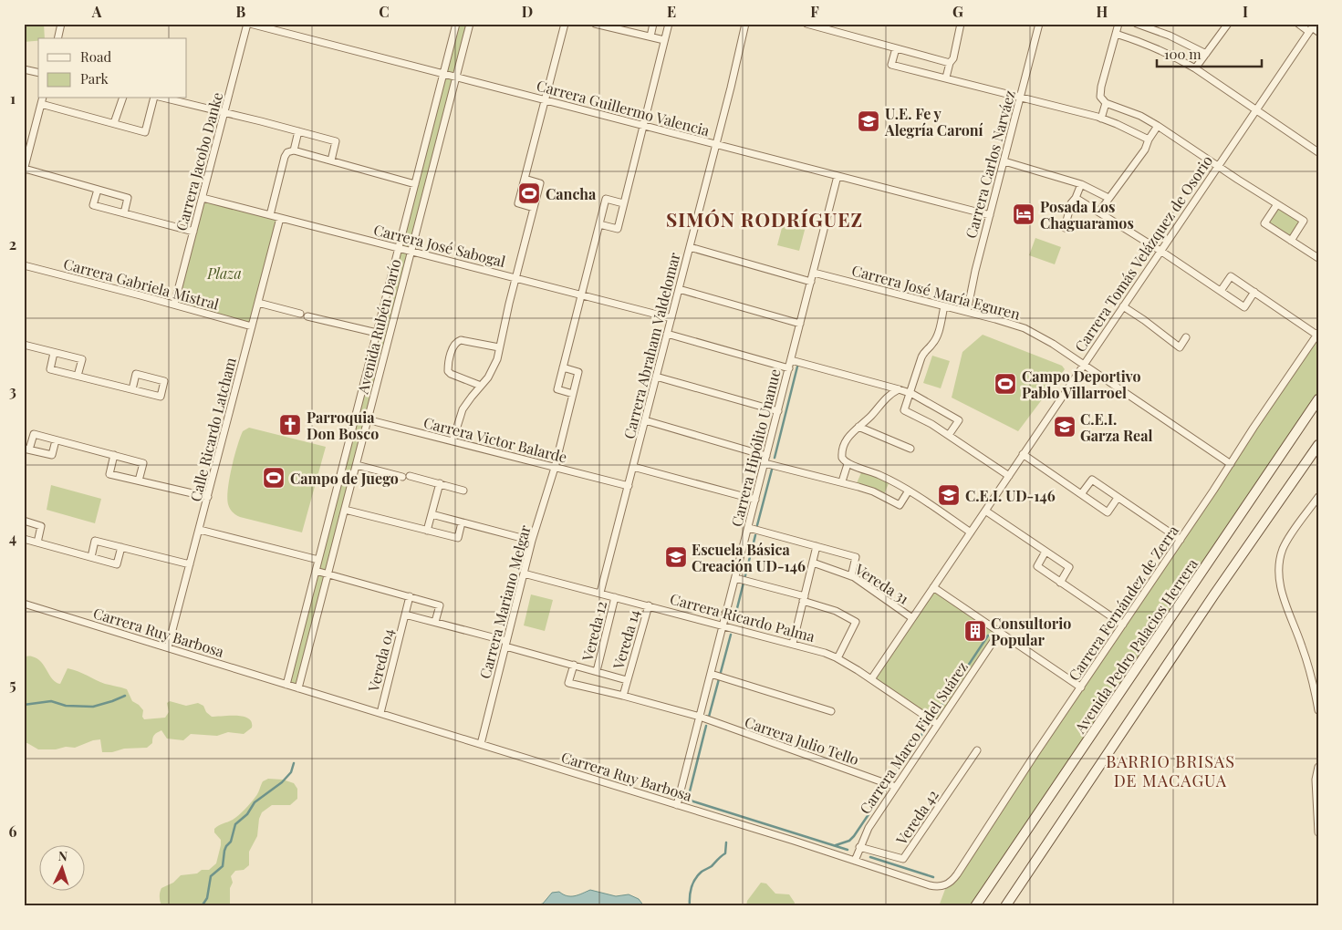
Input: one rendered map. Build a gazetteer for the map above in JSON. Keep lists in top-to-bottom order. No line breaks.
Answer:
{"streets":{"main road":["Avenida Pedro Palacios Herrera"],"street":["Carrera Guillermo Valencia","Carrera Jacobo Danke","Carrera Carlos Narváez","Carrera José Sabogal","Carrera Tomás Velázquez de Osorio","Carrera Gabriela Mistral","Carrera José María Eguren","Avenida Rubén Darío","Carrera Abraham Valdelomar","Calle Ricardo Latcham","Carrera Victor Balarde","Carrera Hipólito Unanue","Vereda 31","Carrera Mariano Melgar","Carrera Fernández de Zerra","Carrera Ricardo Palma","Vereda 12","Carrera Ruy Barbosa","Vereda 14","Vereda 04","Carrera Marco Fidel Suárez","Carrera Julio Tello","Vereda 42"]},"crossings":[["Carrera Guillermo Valencia","Carrera Jacobo Danke"],["Carrera Guillermo Valencia","Carrera Carlos Narváez"],["Carrera Guillermo Valencia","Avenida Rubén Darío"],["Carrera Guillermo Valencia","Carrera Abraham Valdelomar"],["Carrera Guillermo Valencia","Carrera Hipólito Unanue"],["Carrera Jacobo Danke","Carrera José Sabogal"],["Carrera Jacobo Danke","Carrera Gabriela Mistral"],["Carrera Carlos Narváez","Carrera José María Eguren"],["Carrera José Sabogal","Avenida Rubén Darío"],["Carrera José Sabogal","Carrera Abraham Valdelomar"],["Carrera José Sabogal","Calle Ricardo Latcham"],["Carrera Tomás Velázquez de Osorio","Carrera José María Eguren"],["Carrera Tomás Velázquez de Osorio","Vereda 31"],["Carrera Tomás Velázquez de Osorio","Carrera Ricardo Palma"],["Carrera Gabriela Mistral","Calle Ricardo Latcham"],["Carrera José María Eguren","Carrera Hipólito Unanue"],["Carrera José María Eguren","Carrera Fernández de Zerra"],["Avenida Rubén Darío","Carrera Victor Balarde"],["Avenida Rubén Darío","Carrera Ruy Barbosa"],["Carrera Abraham Valdelomar","Carrera Victor Balarde"],["Carrera Abraham Valdelomar","Carrera Ricardo Palma"],["Calle Ricardo Latcham","Carrera Ruy Barbosa"],["Carrera Victor Balarde","Carrera Mariano Melgar"],["Carrera Hipólito Unanue","Vereda 31"],["Carrera Hipólito Unanue","Carrera Ricardo Palma"],["Carrera Hipólito Unanue","Carrera Ruy Barbosa"],["Carrera Hipólito Unanue","Carrera Julio Tello"],["Carrera Mariano Melgar","Carrera Ricardo Palma"],["Carrera Mariano Melgar","Carrera Ruy Barbosa"],["Carrera Fernández de Zerra","Carrera Ruy Barbosa"],["Carrera Ricardo Palma","Vereda 12"],["Carrera Ricardo Palma","Vereda 14"],["Carrera Ricardo Palma","Carrera Marco Fidel Suárez"],["Carrera Ruy Barbosa","Vereda 04"],["Carrera Ruy Barbosa","Carrera Marco Fidel Suárez"],["Vereda 14","Carrera Julio Tello"],["Carrera Marco Fidel Suárez","Carrera Julio Tello"],["Carrera Marco Fidel Suárez","Vereda 42"]],"districts":["SIMÓN RODRÍGUEZ","BARRIO BRISAS DE MACAGUA"],"parks":["Plaza"],"places":{"school or university":["U.E. Fe y Alegría Caroní","C.E.I. Garza Real","C.E.I. UD-146","Escuela Básica Creación UD-146"],"sports":["Cancha","Campo Deportivo Pablo Villarroel","Campo de Juego"],"hotel":["Posada Los Chaguaramos"],"church":["Parroquia Don Bosco"],"building":["Consultorio Popular"]},"legend":["Road","Park"],"scale_bar":"100 m","north":"top","grid":{"columns":["A","B","C","D","E","F","G","H","I"],"rows":["1","2","3","4","5","6"]}}
